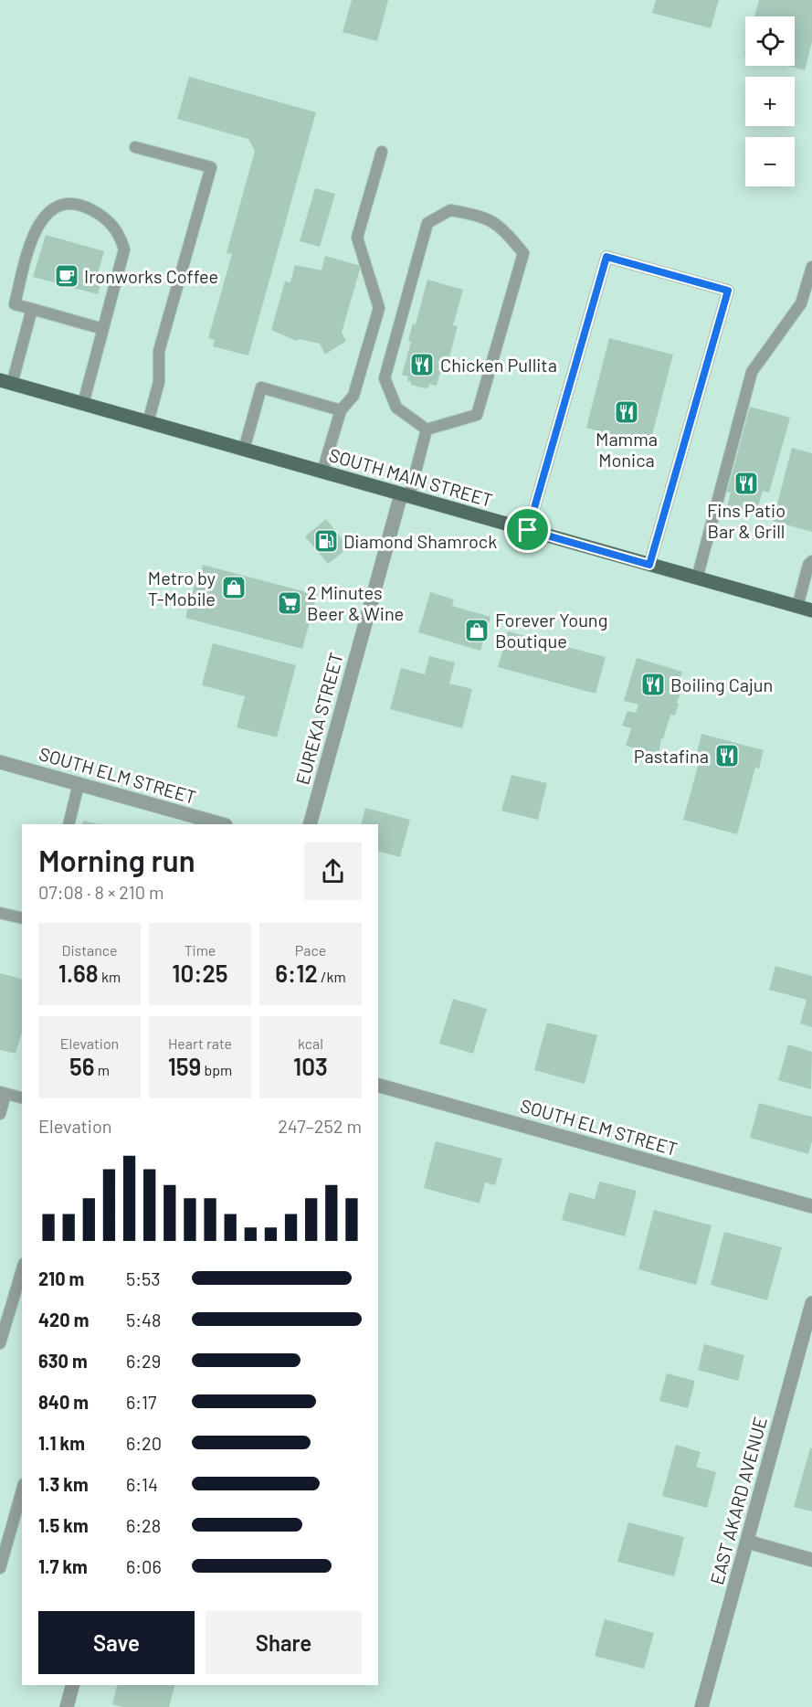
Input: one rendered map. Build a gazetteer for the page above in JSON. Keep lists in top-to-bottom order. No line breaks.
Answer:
{"streets":{"main road":["SOUTH MAIN STREET"],"street":["EUREKA STREET","SOUTH ELM STREET","EAST AKARD AVENUE"]},"crossings":[["SOUTH MAIN STREET","EUREKA STREET"]],"places":{"cafe":["Ironworks Coffee"],"restaurant":["Chicken Pullita","Mamma Monica","Fins Patio Bar & Grill","Boiling Cajun","Pastafina"],"fuel station":["Diamond Shamrock"],"shop":["Metro by T-Mobile","Forever Young Boutique"],"supermarket":["2 Minutes Beer & Wine"]},"page":{"map_buttons":["+","−"],"heading":["Morning run","07:08 · 8 × 210 m"],"stats":[["Distance","1.68 km"],["Time","10:25"],["Pace","6:12 /km"],["Elevation","56 m"],["Heart rate","159 bpm"],["kcal","103"]],"chart":["Elevation","247–252 m"],"list":[{"name":"210 m","note":"5:53"},{"name":"420 m","note":"5:48"},{"name":"630 m","note":"6:29"},{"name":"840 m","note":"6:17"},{"name":"1.1 km","note":"6:20"},{"name":"1.3 km","note":"6:14"},{"name":"1.5 km","note":"6:28"},{"name":"1.7 km","note":"6:06"}],"buttons":["Save","Share"]}}
